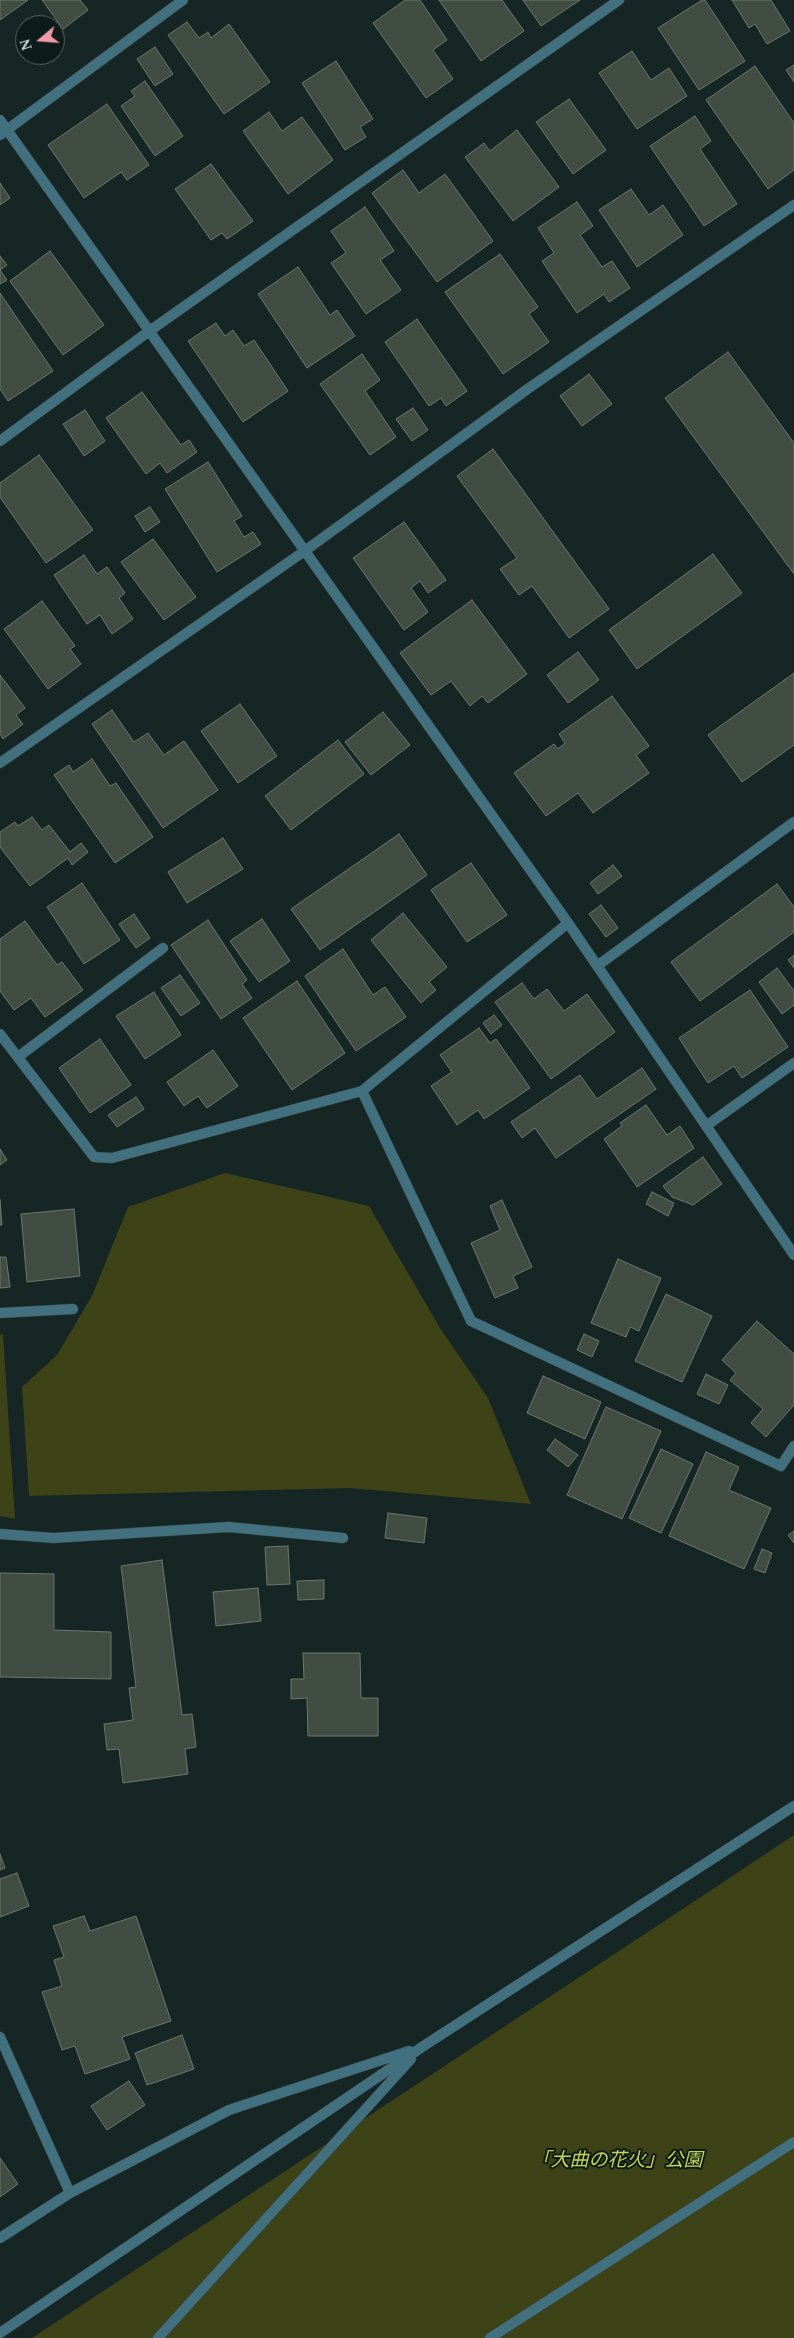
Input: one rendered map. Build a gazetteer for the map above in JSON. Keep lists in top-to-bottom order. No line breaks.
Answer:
{"parks":["「大曲の花火」公園"],"north":"left"}
